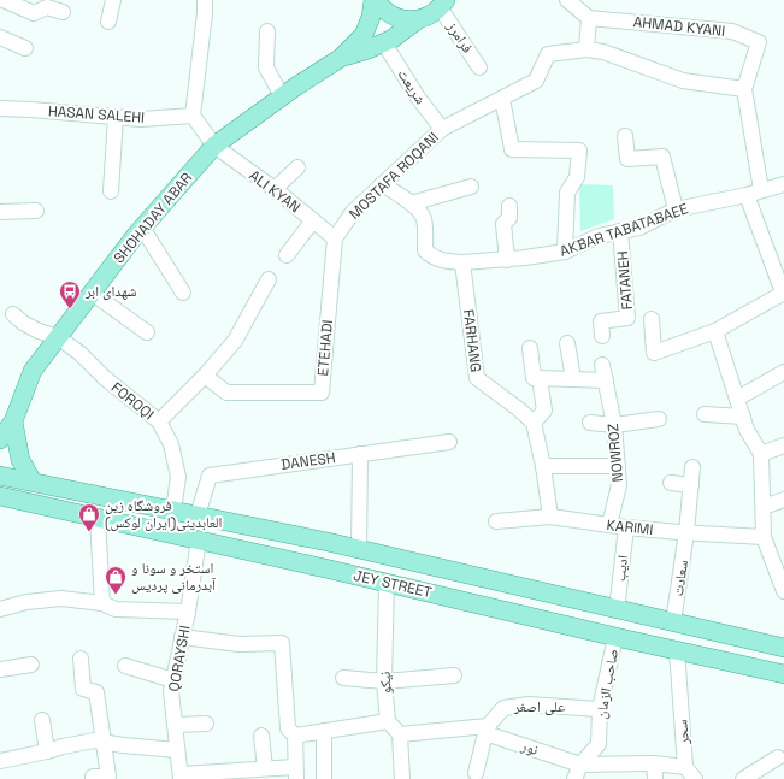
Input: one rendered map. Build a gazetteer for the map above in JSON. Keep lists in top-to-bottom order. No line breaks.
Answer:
{"streets":{"main road":["SHOHADAY ABAR","JEY STREET"],"street":["AHMAD KYANI","فرامرز","شریعت","HASAN SALEHI","MOSTAFA ROQANI","ALI KYAN","AKBAR TABATABAEE","FATANEH","FARHANG","ETEHADI","FOROQI","NOWROZ","DANESH","KARIMI","ادیب","سعادت","QORAYSHI","نیکو","صاحب الزمان","علی اصغر","سحر","نور"]},"crossings":[["AHMAD KYANI","MOSTAFA ROQANI"],["AHMAD KYANI","AKBAR TABATABAEE"],["شریعت","MOSTAFA ROQANI"],["HASAN SALEHI","ALI KYAN"],["MOSTAFA ROQANI","ALI KYAN"],["MOSTAFA ROQANI","ETEHADI"],["ALI KYAN","SHOHADAY ABAR"],["ALI KYAN","ETEHADI"],["SHOHADAY ABAR","FOROQI"],["AKBAR TABATABAEE","FATANEH"],["AKBAR TABATABAEE","FARHANG"],["FOROQI","JEY STREET"],["NOWROZ","KARIMI"],["DANESH","JEY STREET"],["KARIMI","ادیب"],["KARIMI","سعادت"],["ادیب","JEY STREET"],["سعادت","JEY STREET"],["JEY STREET","QORAYSHI"],["JEY STREET","نیکو"],["JEY STREET","صاحب الزمان"],["JEY STREET","سحر"],["صاحب الزمان","علی اصغر"],["صاحب الزمان","نور"],["علی اصغر","نور"],["سحر","نور"]],"places":{"bus stop":["شهدای ابر"],"shop":["فروشگاه زین العابدینی(ایران لوکس)","استخر و سونا و آبدرمانی پردیس"]}}
